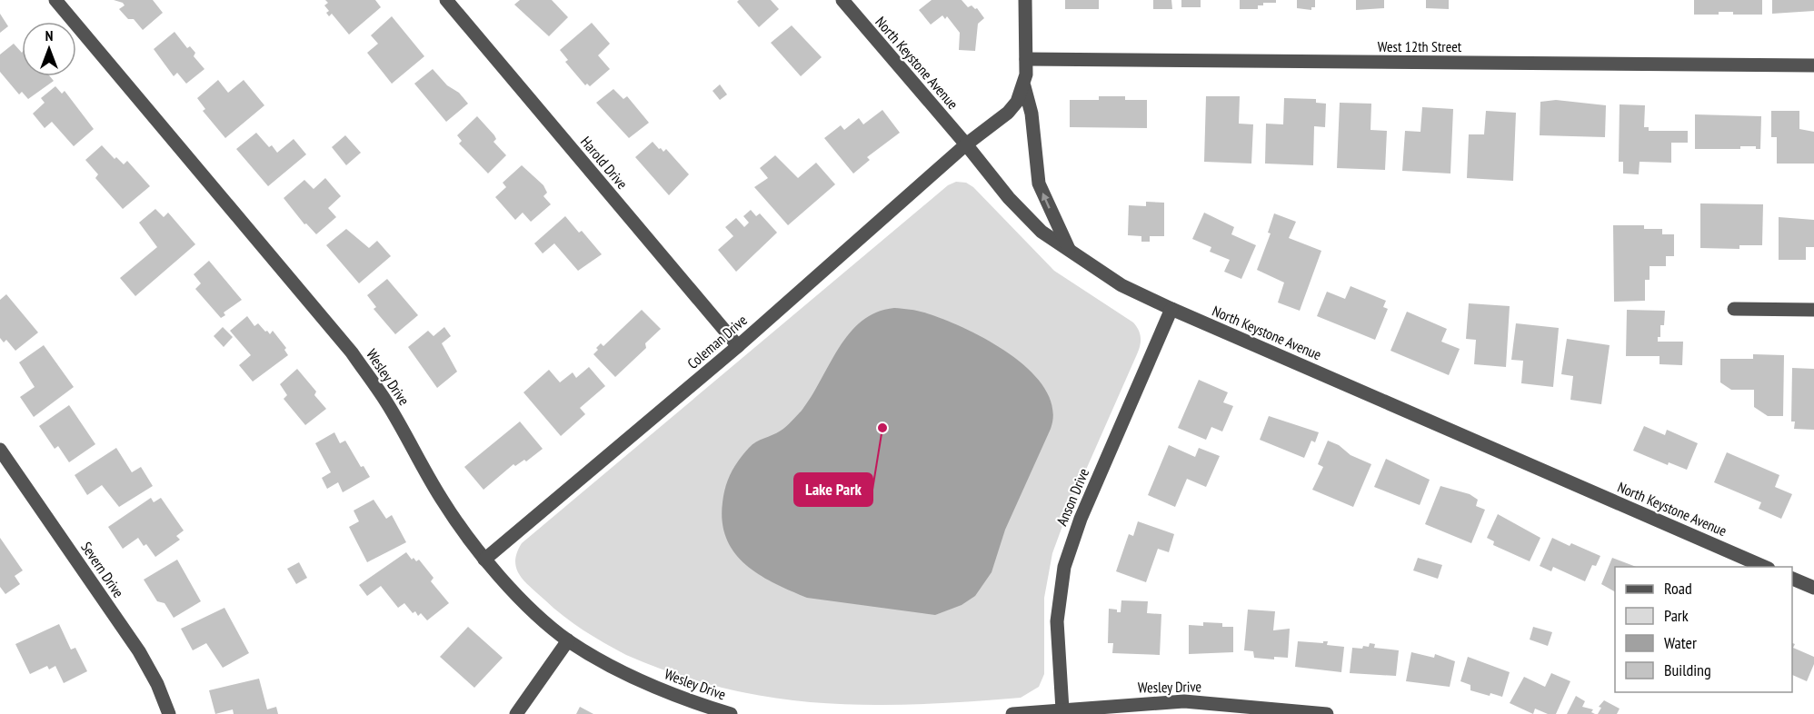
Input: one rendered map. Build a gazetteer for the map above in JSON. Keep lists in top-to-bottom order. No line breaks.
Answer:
{"streets":{"street":["West 12th Street","North Keystone Avenue","Harold Drive","Coleman Drive","Wesley Drive","Anson Drive","Severn Drive"]},"crossings":[["North Keystone Avenue","Coleman Drive"],["North Keystone Avenue","Anson Drive"],["Harold Drive","Coleman Drive"],["Coleman Drive","Wesley Drive"],["Wesley Drive","Anson Drive"]],"places":["Lake Park"],"legend":["Road","Park","Water","Building"],"north":"top"}
